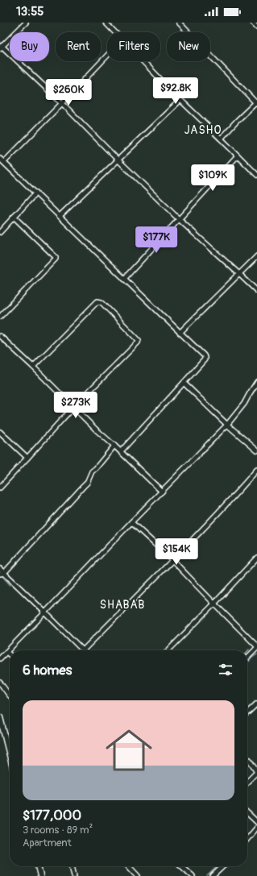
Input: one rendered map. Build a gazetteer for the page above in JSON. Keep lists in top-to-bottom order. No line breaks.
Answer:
{"districts":["JASHO","SHABAB"],"page":{"status":"13:55","chip":["Buy","Rent","Filters","New"],"price":["$92.8K","$260K","$109K","$177K","$273K","$154K"],"heading":"6 homes","list":[{"name":"$177,000","note":"3 rooms · 89 m² · Apartment"}]}}
